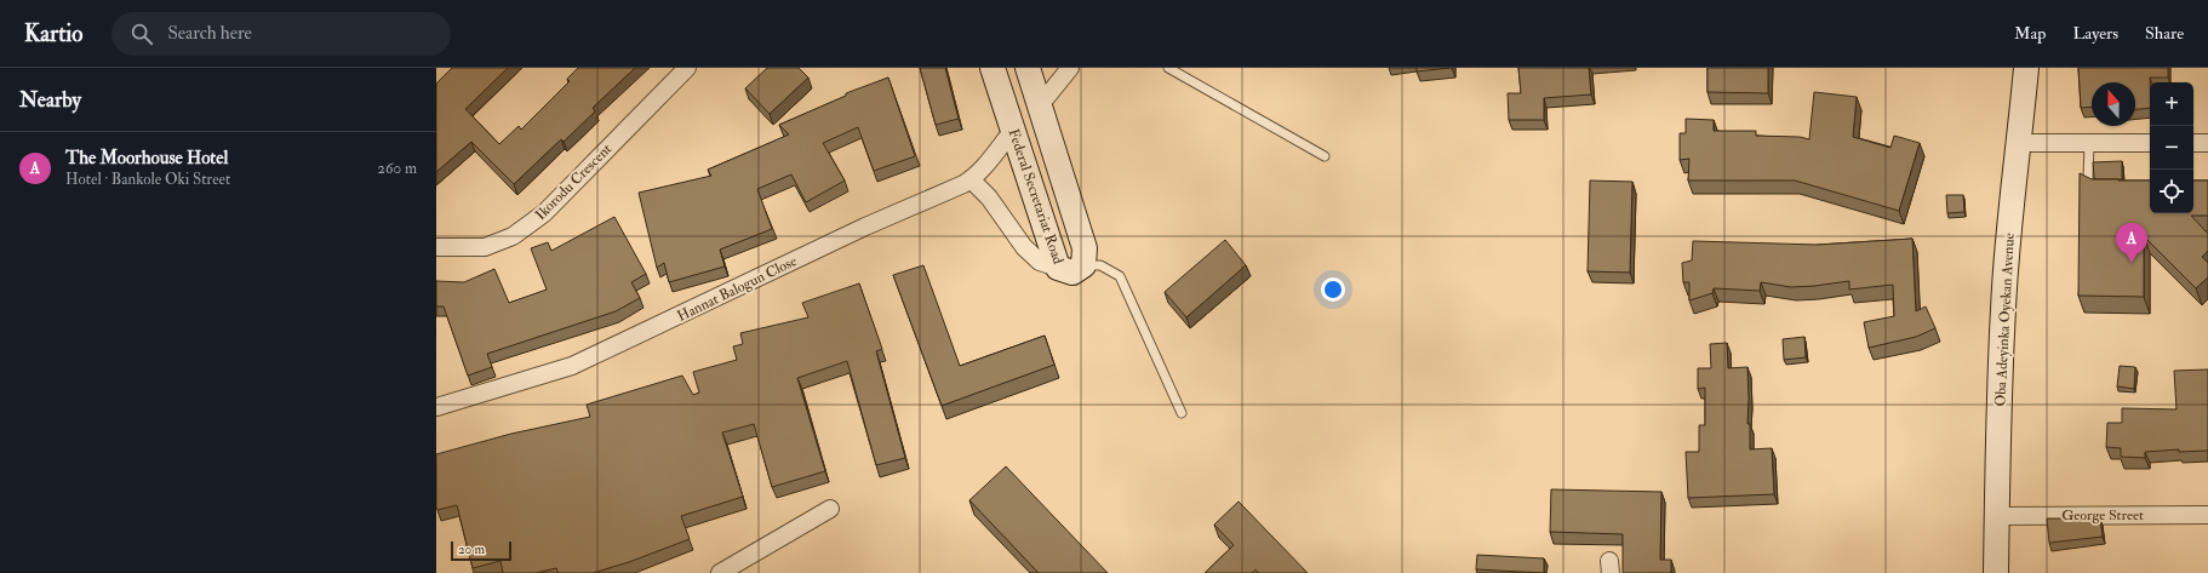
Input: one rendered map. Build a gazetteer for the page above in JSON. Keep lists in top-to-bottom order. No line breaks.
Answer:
{"streets":{"main road":["Federal Secretariat Road","Oba Adeyinka Oyekan Avenue"],"street":["Ikorodu Crescent","Hannat Balogun Close","George Street"]},"crossings":[["Federal Secretariat Road","Hannat Balogun Close"],["Oba Adeyinka Oyekan Avenue","George Street"]],"scale_bar":"20 m","north":"top","page":{"header":"Kartio","search":"Search here","nav":["Map","Layers","Share"],"heading":"Nearby","map_buttons":["+","−"],"list":[{"mark":"A","name":"The Moorhouse Hotel","note":"Hotel · Bankole Oki Street","value":"260 m"}],"pins":"A","scale":"20 m"}}
